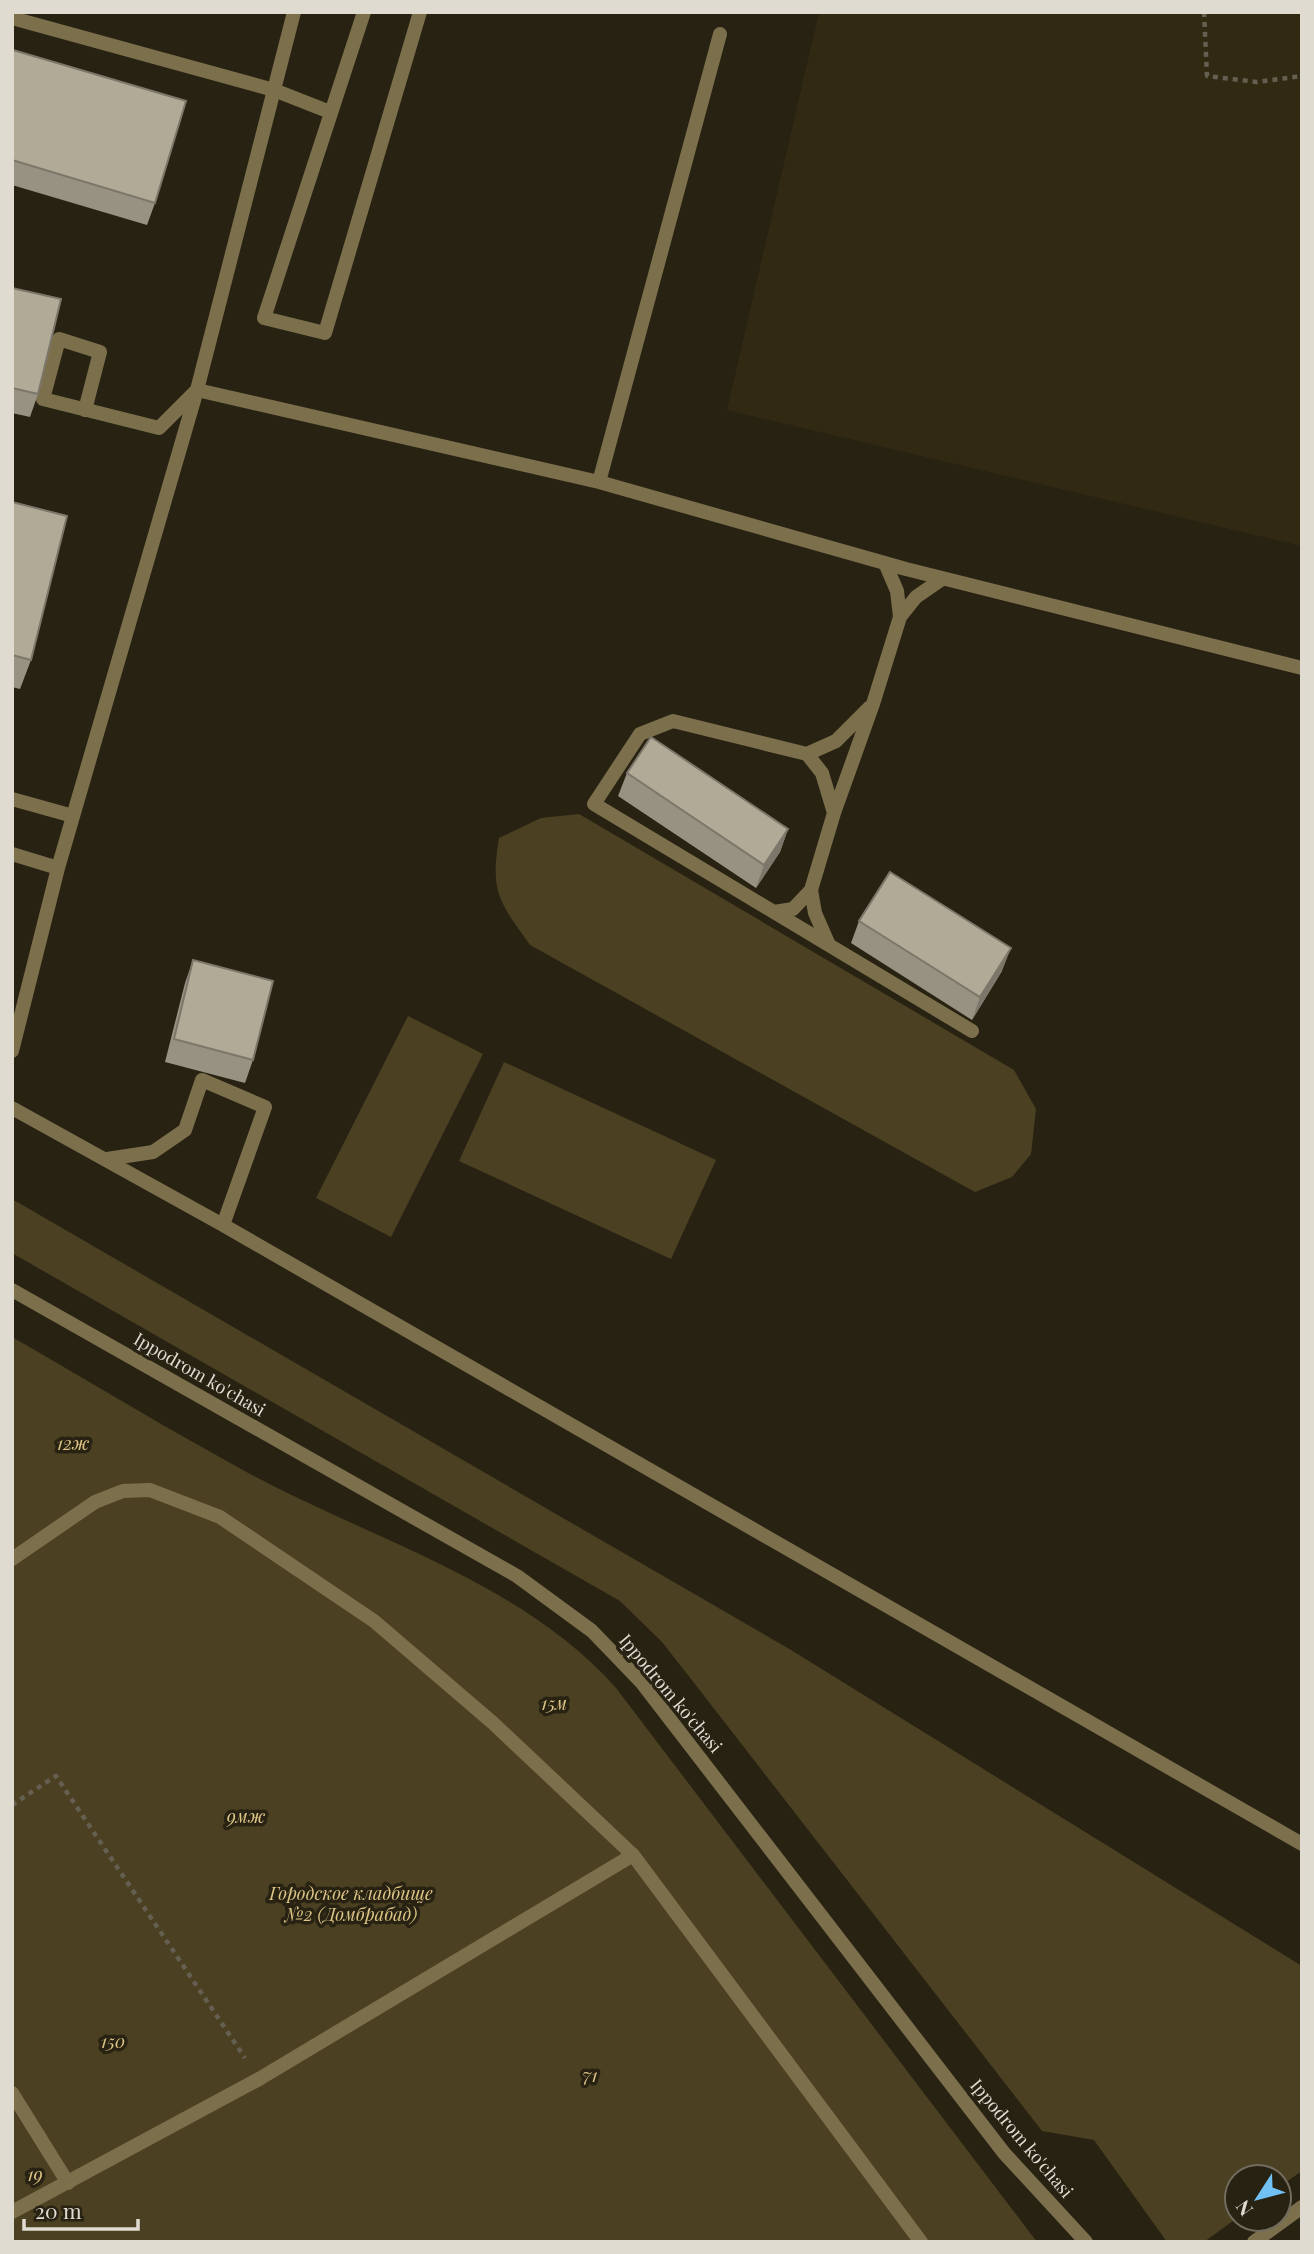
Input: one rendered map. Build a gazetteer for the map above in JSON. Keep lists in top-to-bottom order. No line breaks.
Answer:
{"streets":{"street":["Ippodrom ko'chasi"]},"parks":["12ж","15м","9мж","Городское кладбище №2 (Домбрабад)","150","71","19"],"scale_bar":"20 m","north":"bottom left"}
